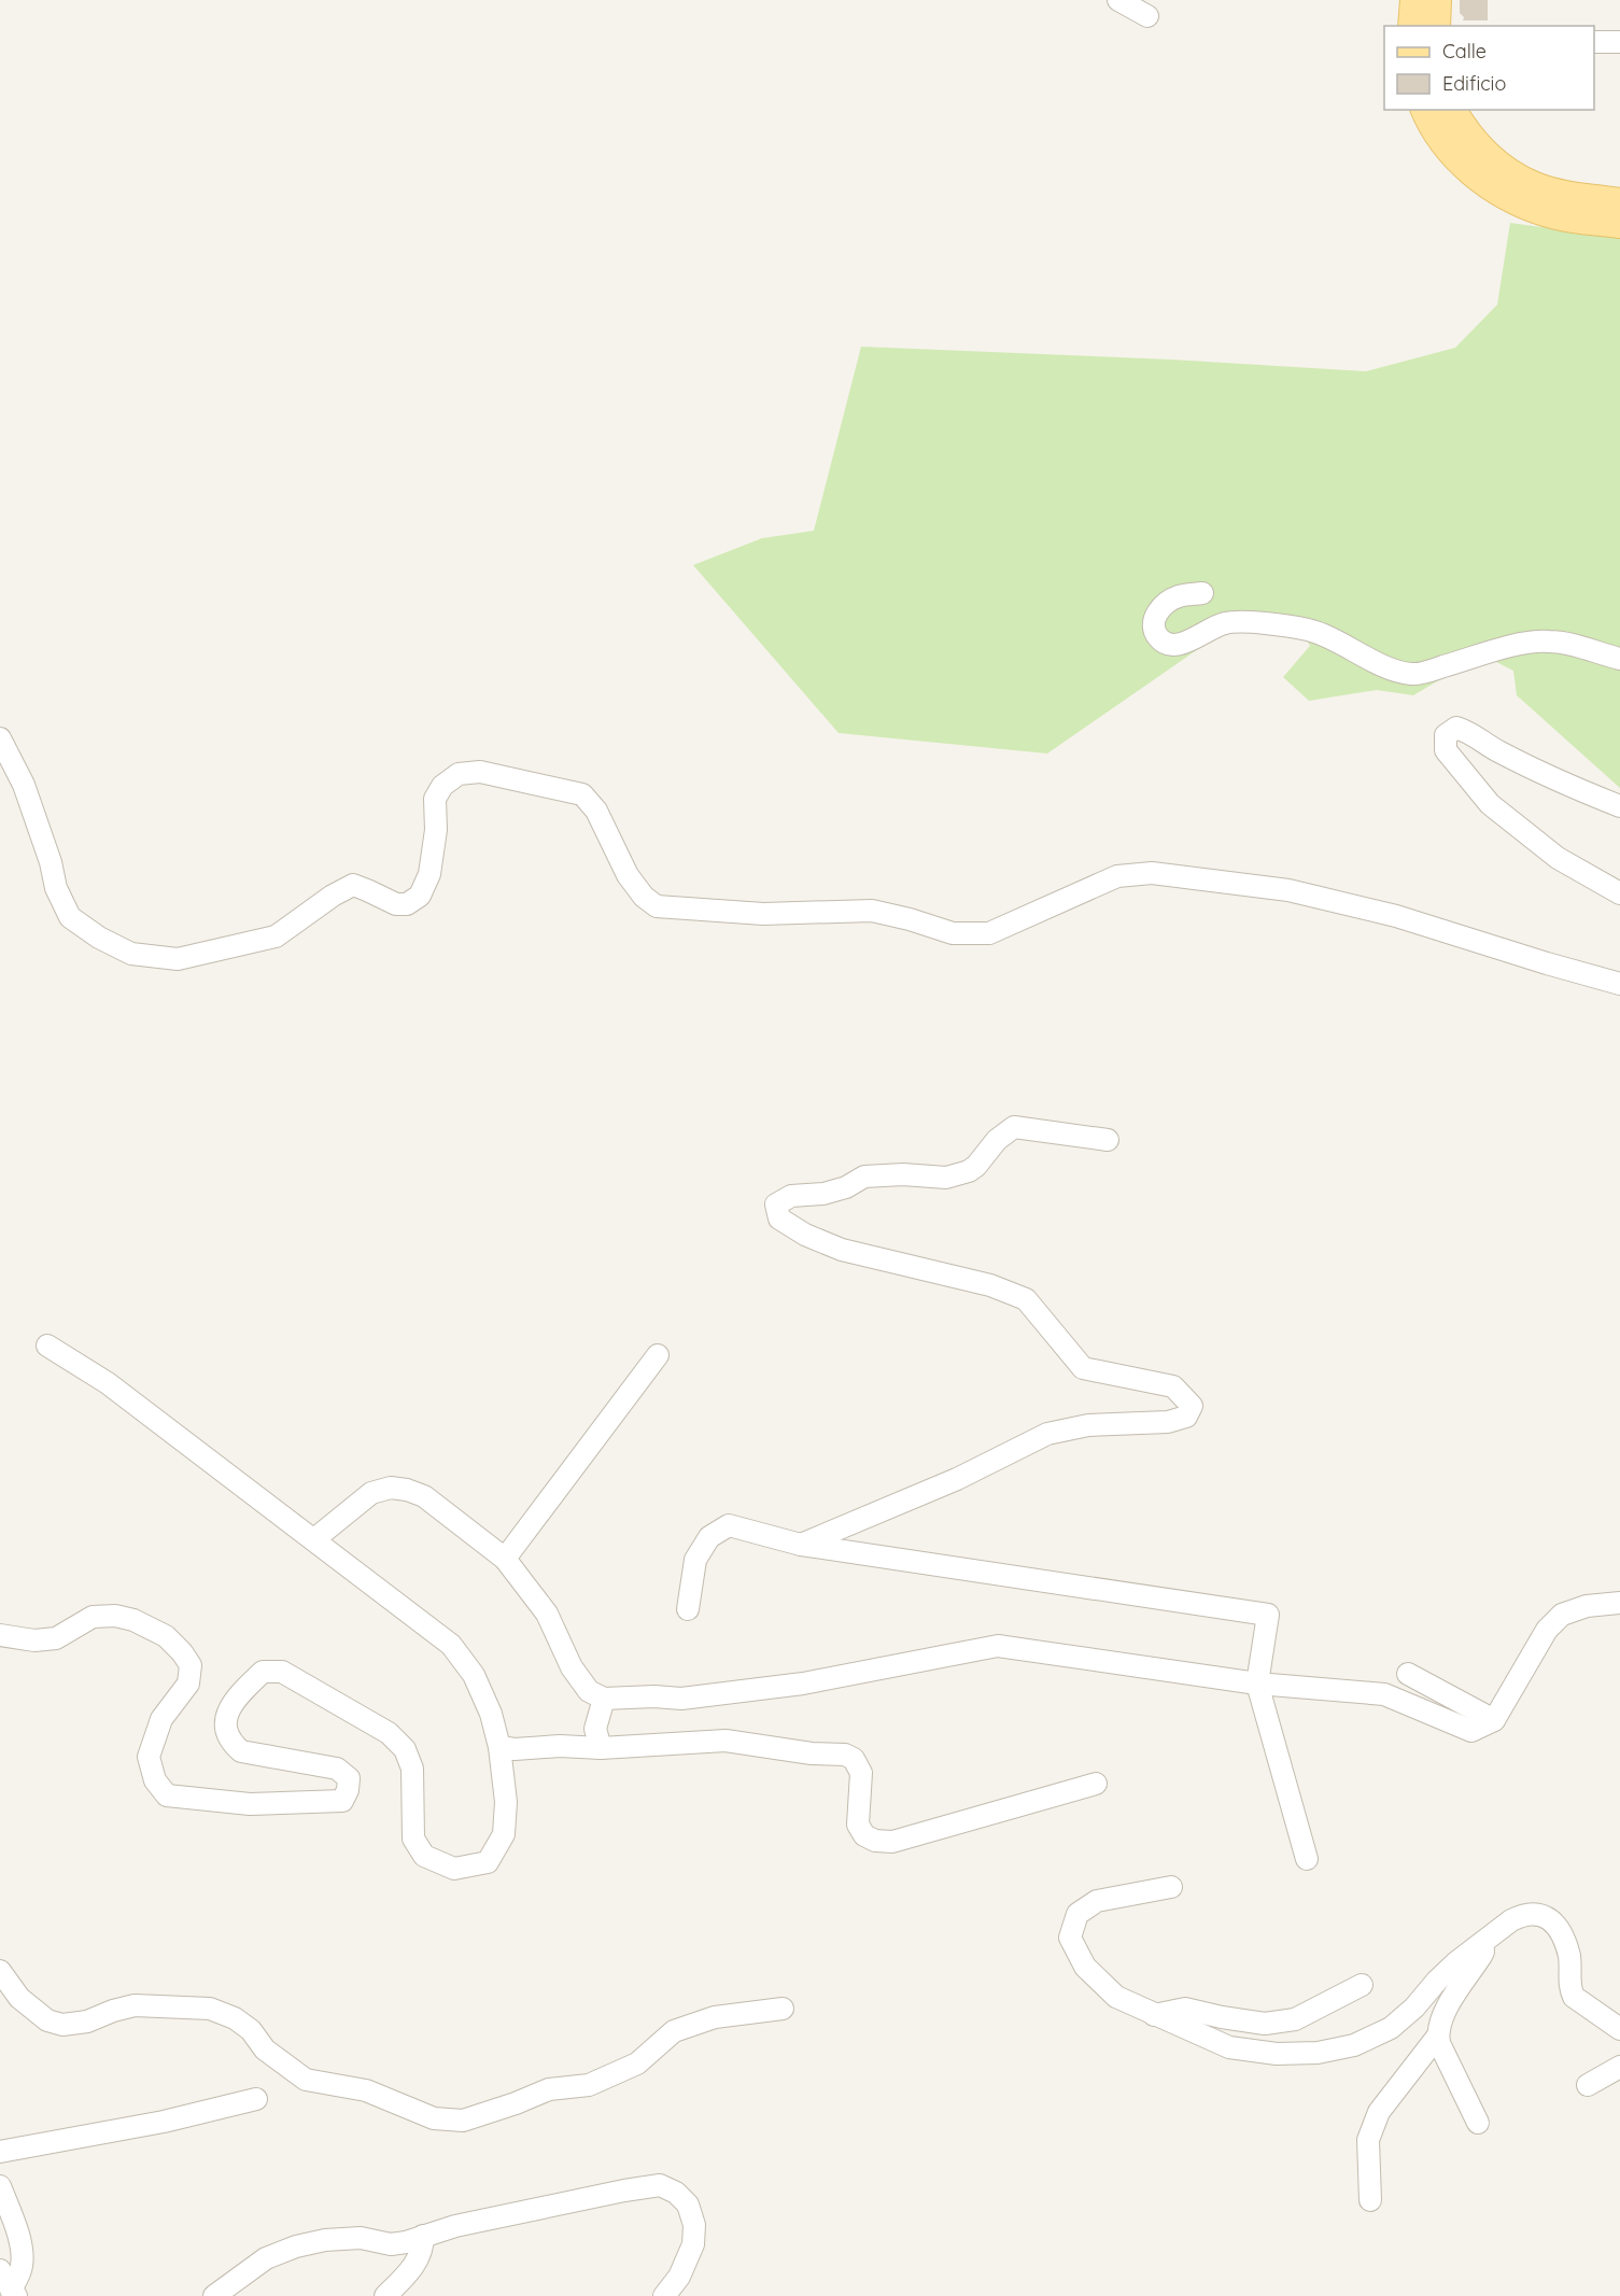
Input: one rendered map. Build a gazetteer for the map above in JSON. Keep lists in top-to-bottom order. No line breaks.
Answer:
{"legend":["Calle","Edificio"]}
